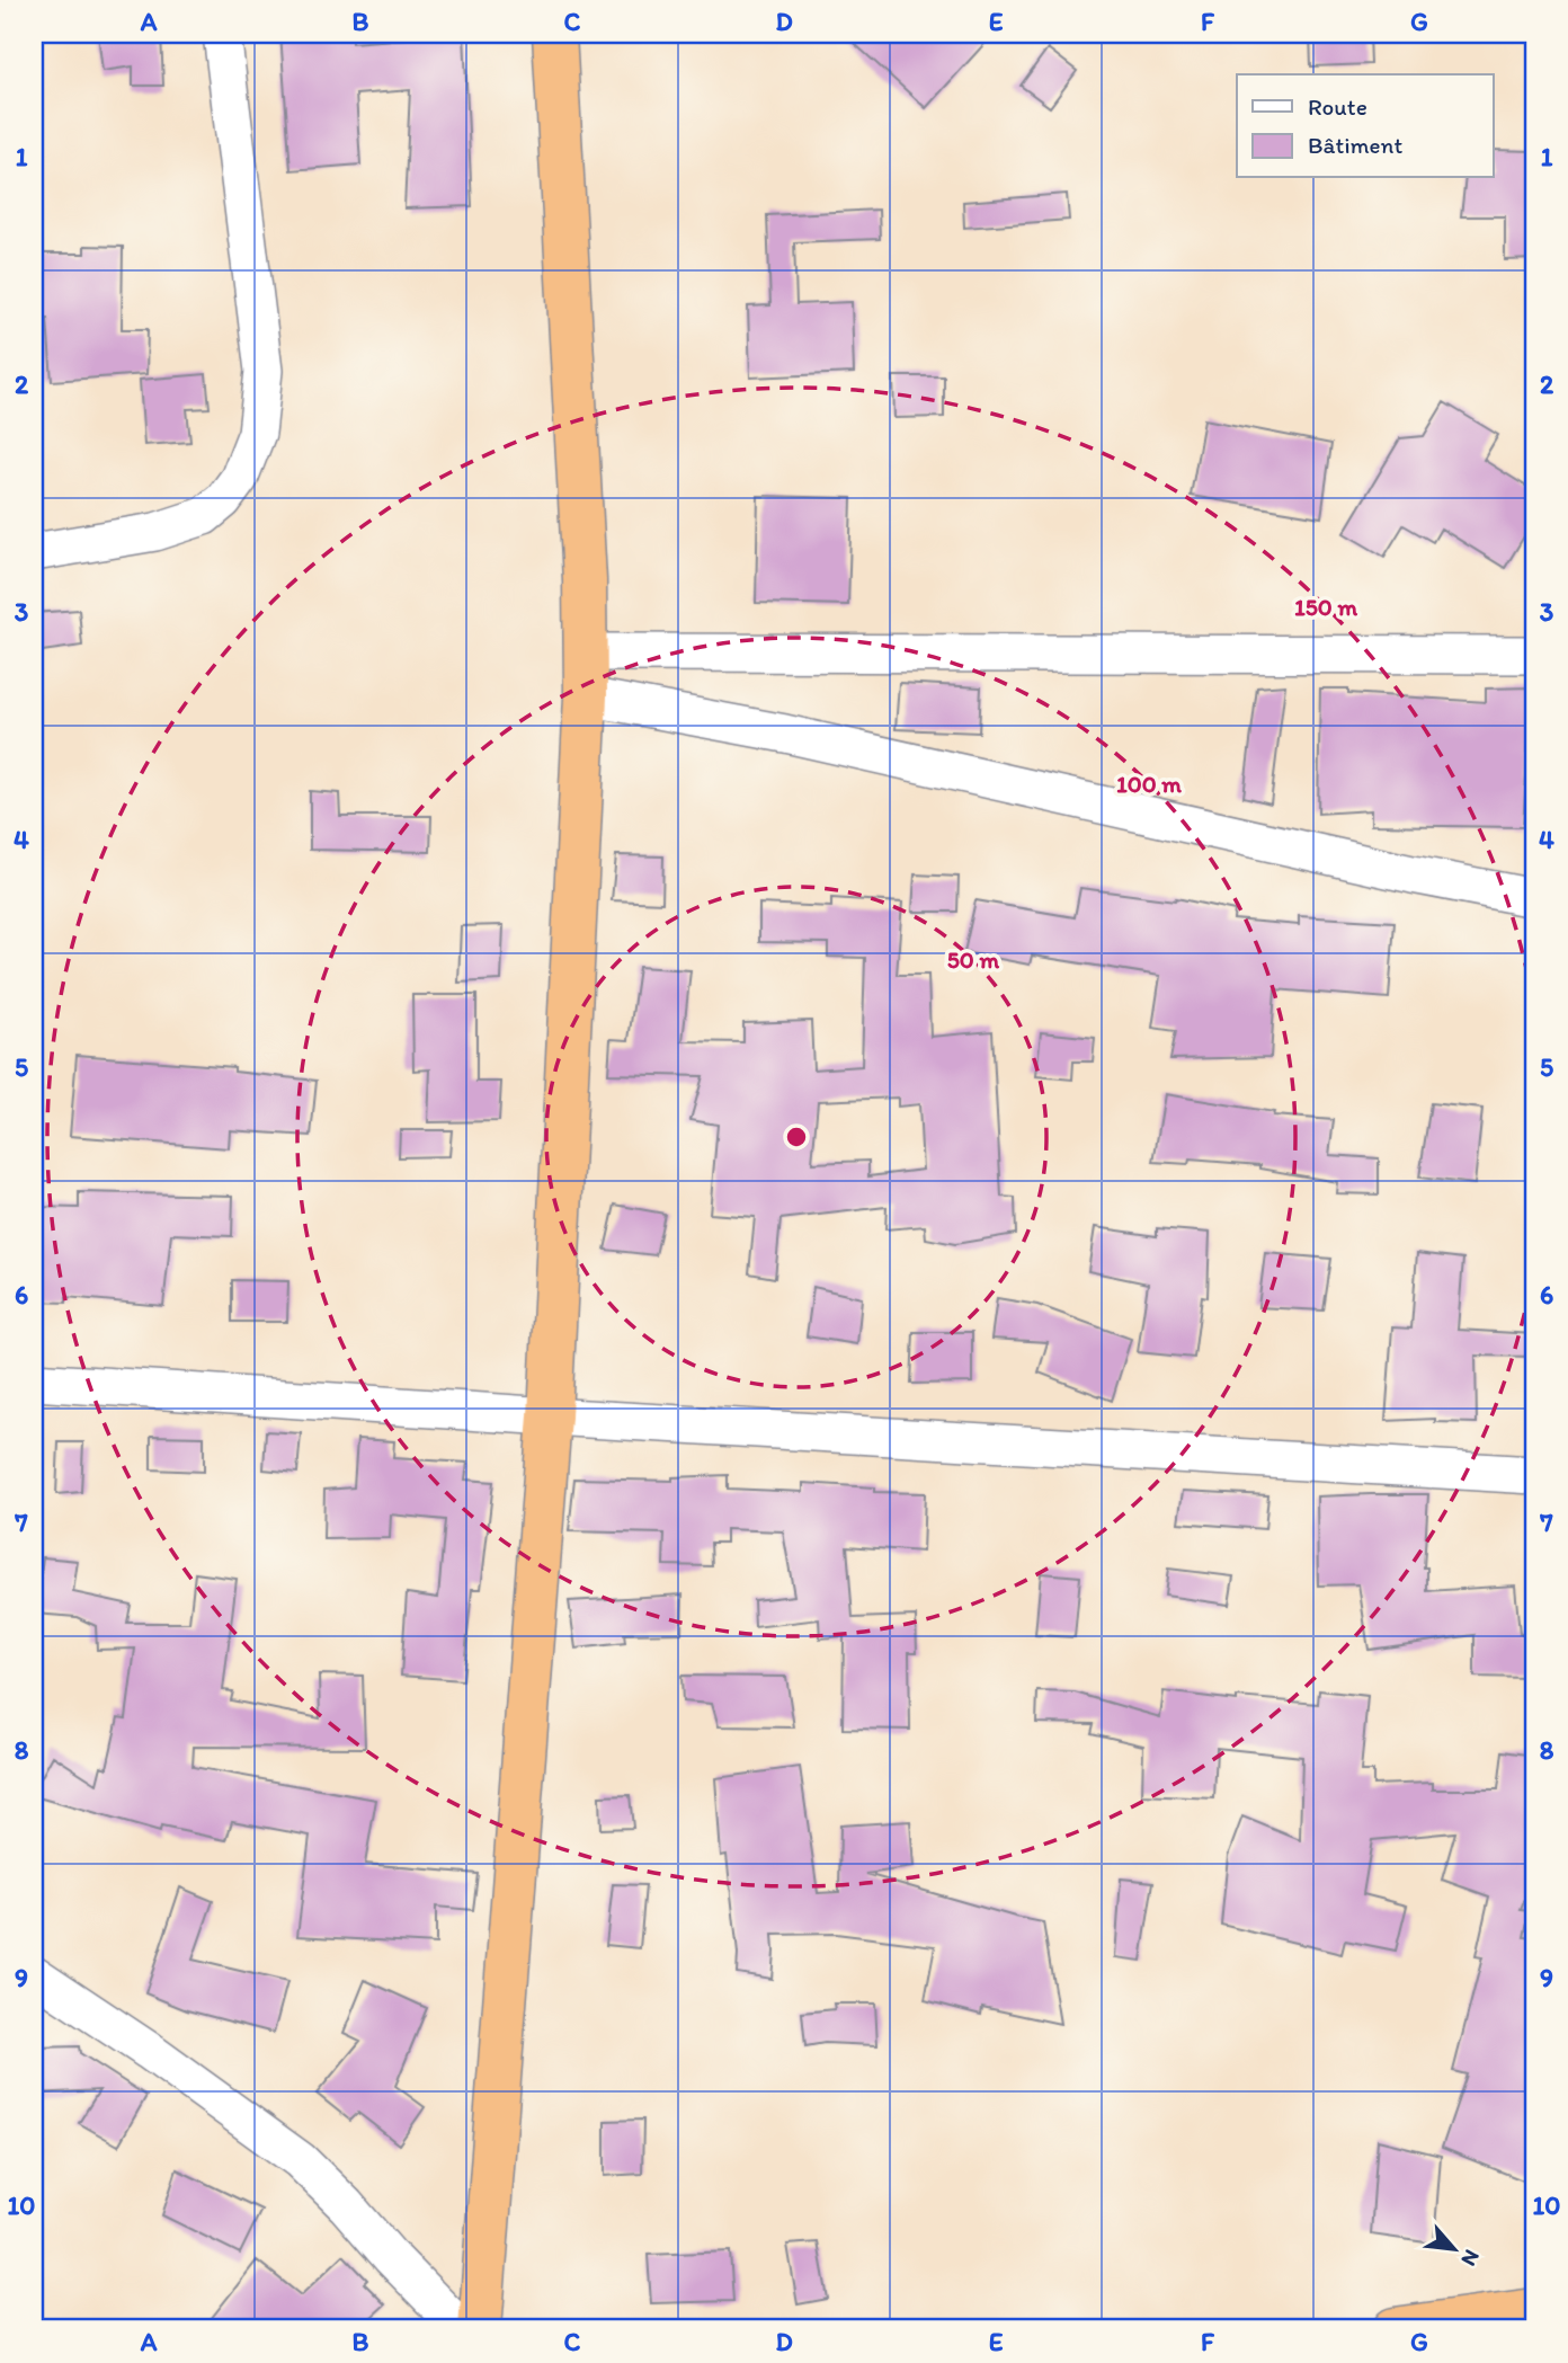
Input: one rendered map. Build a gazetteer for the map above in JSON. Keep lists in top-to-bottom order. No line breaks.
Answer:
{"legend":["Route","Bâtiment"],"north":"bottom right","grid":{"columns":["A","B","C","D","E","F","G"],"rows":["1","2","3","4","5","6","7","8","9","10"]},"rings":["150 m","100 m","50 m"]}
